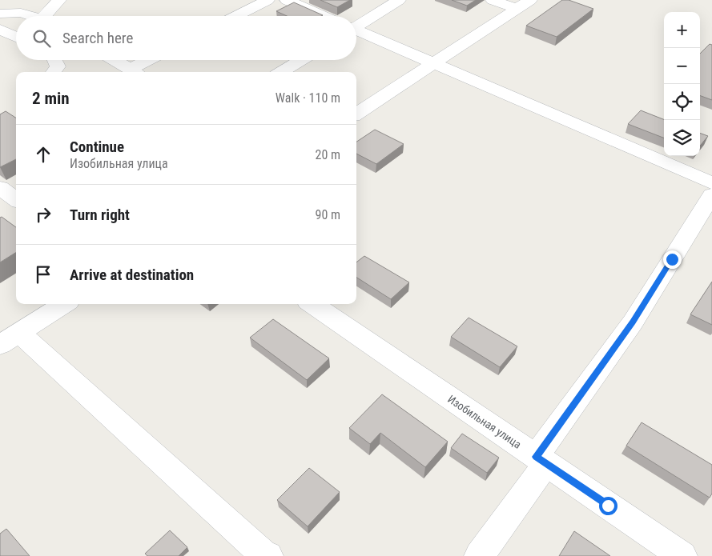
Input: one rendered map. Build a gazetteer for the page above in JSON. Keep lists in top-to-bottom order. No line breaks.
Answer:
{"streets":{"street":["Изобильная улица"]},"page":{"map_buttons":["+","−"],"search":"Search here","heading":["2 min","Walk · 110 m"],"list":[["Continue","Изобильная улица","20 m"],["Turn right","90 m"],"Arrive at destination"]}}
